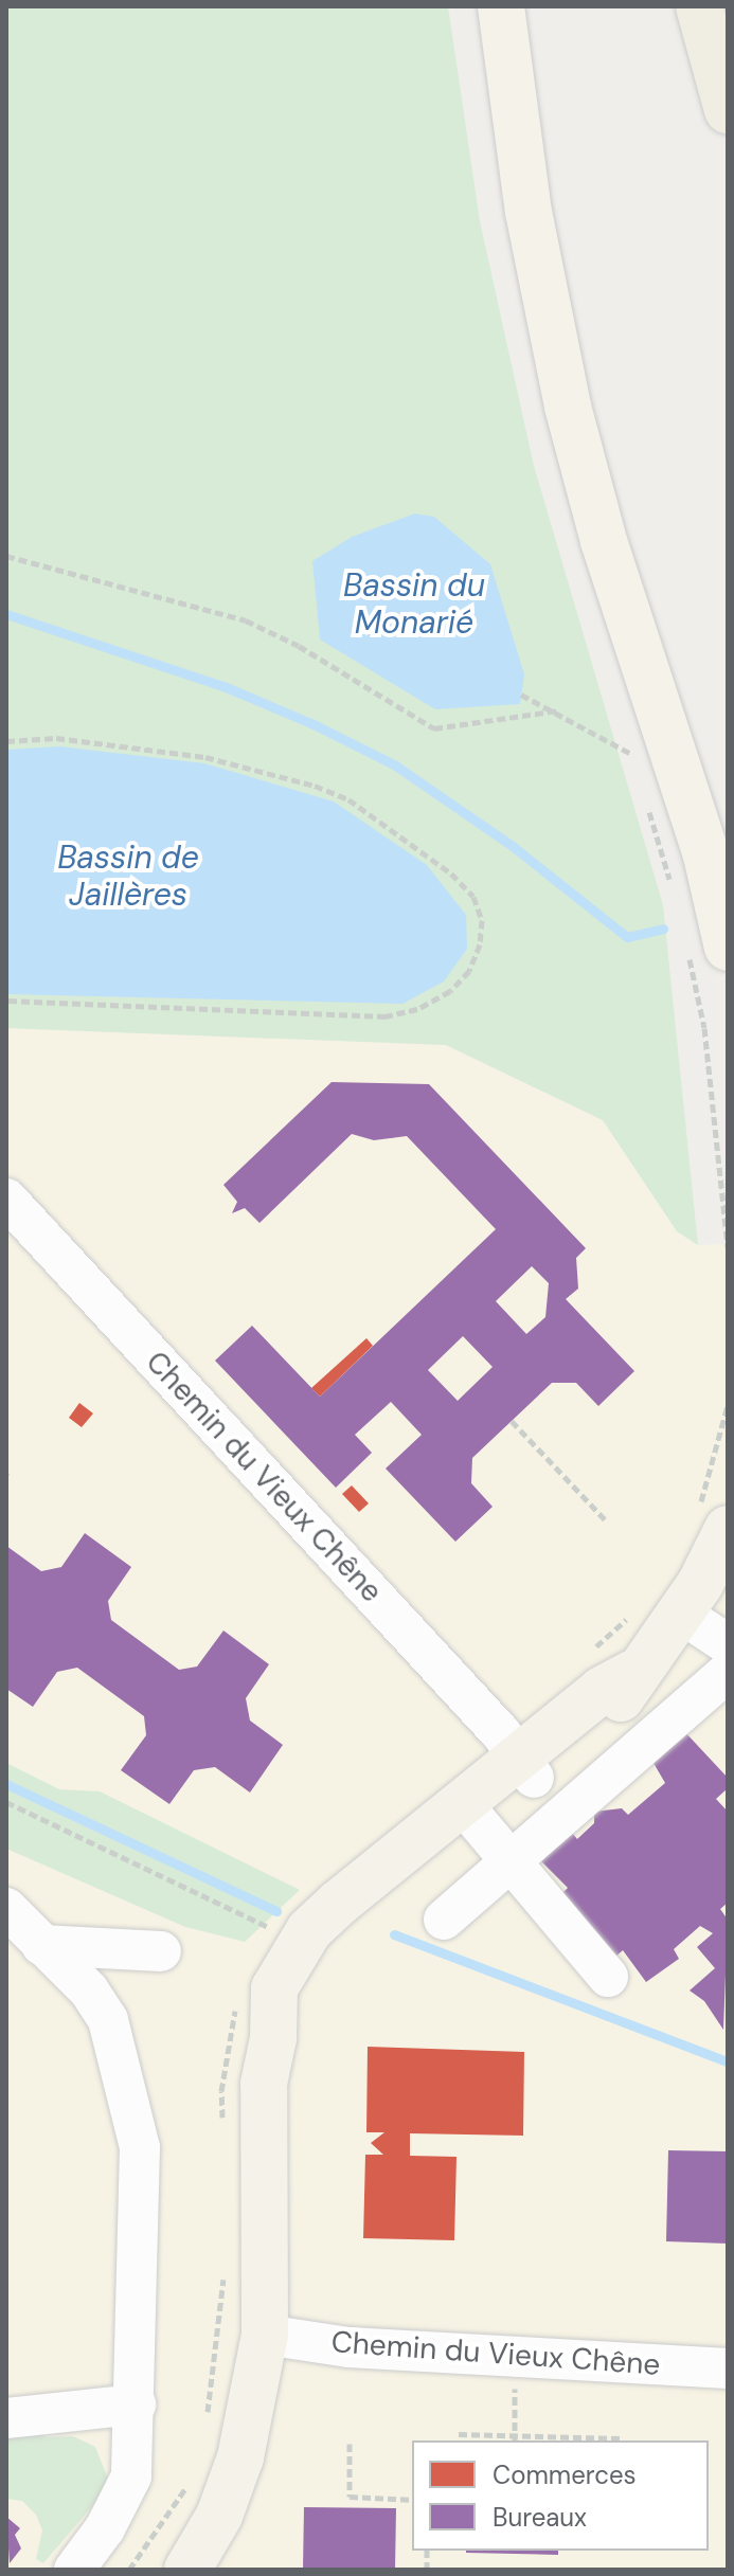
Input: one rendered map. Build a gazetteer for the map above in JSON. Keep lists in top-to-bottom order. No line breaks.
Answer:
{"streets":{"street":["Chemin du Vieux Chêne"]},"water":["Bassin du Monarié","Bassin de Jaillères"],"legend":["Commerces","Bureaux"]}
